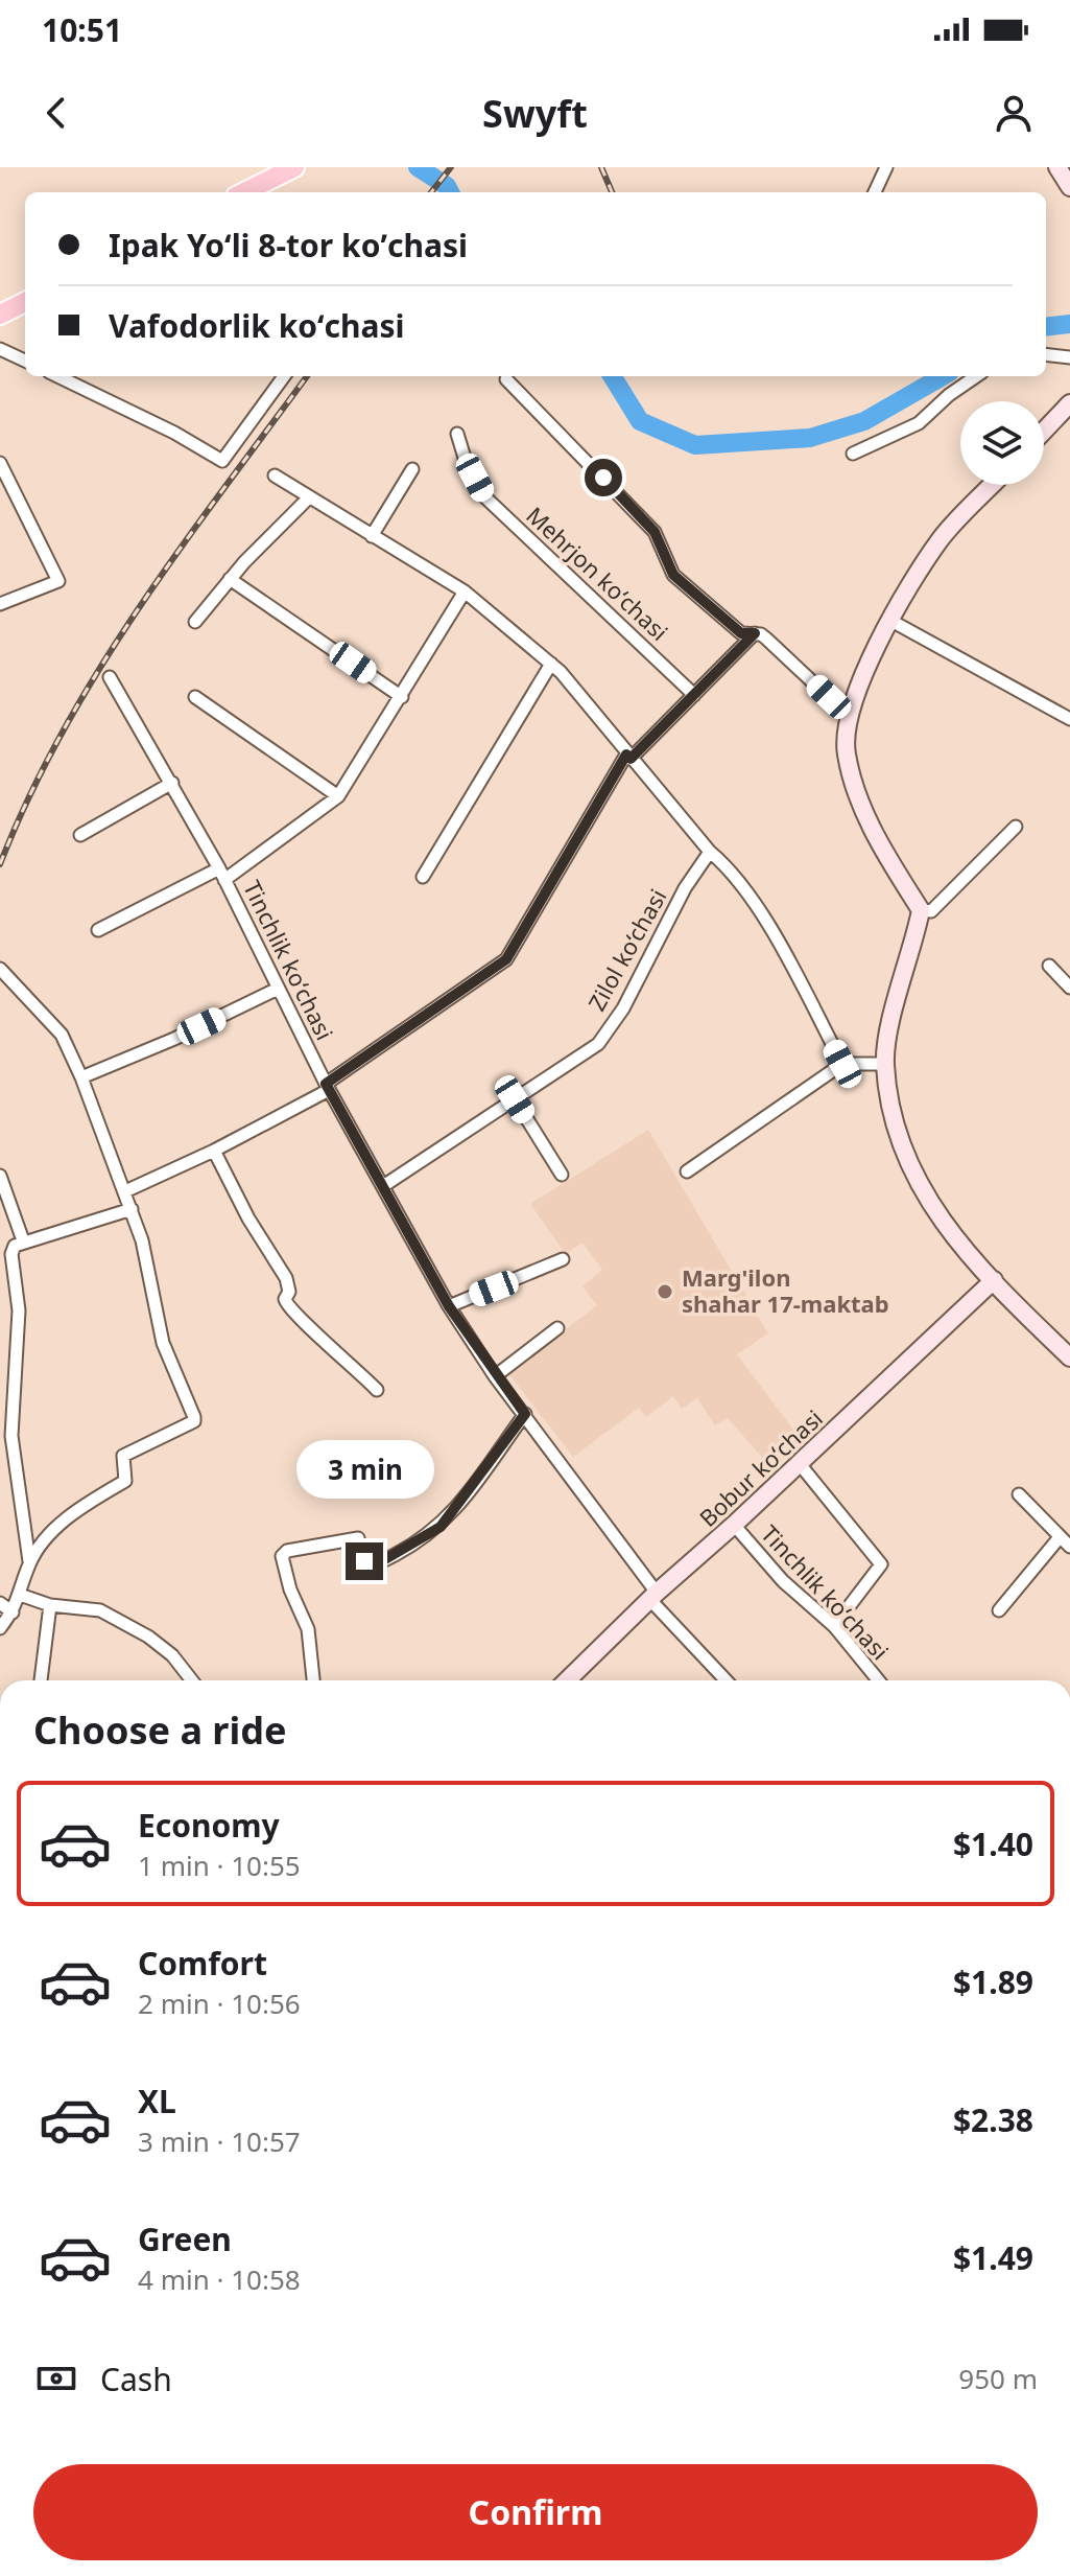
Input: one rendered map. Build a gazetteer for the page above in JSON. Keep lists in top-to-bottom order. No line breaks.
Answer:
{"streets":{"street":["Mehrjon koʻchasi","Zilol ko‘chasi","Tinchlik koʻchasi","Bobur koʻchasi"]},"crossings":[["Zilol ko‘chasi","Tinchlik koʻchasi"],["Tinchlik koʻchasi","Bobur koʻchasi"]],"places":["Marg'ilon shahar 17-maktab"],"page":{"status":"10:51","header":"Swyft","banner":["Ipak Yoʻli 8-tor koʼchasi","Vafodorlik koʻchasi"],"bubble":"3 min","heading":"Choose a ride","list":[{"name":"Economy","note":"1 min · 10:55","value":"$1.40"},{"name":"Comfort","note":"2 min · 10:56","value":"$1.89"},{"name":"XL","note":"3 min · 10:57","value":"$2.38"},{"name":"Green","note":"4 min · 10:58","value":"$1.49"}],"pay":["Cash","950 m"],"buttons":"Confirm"}}
